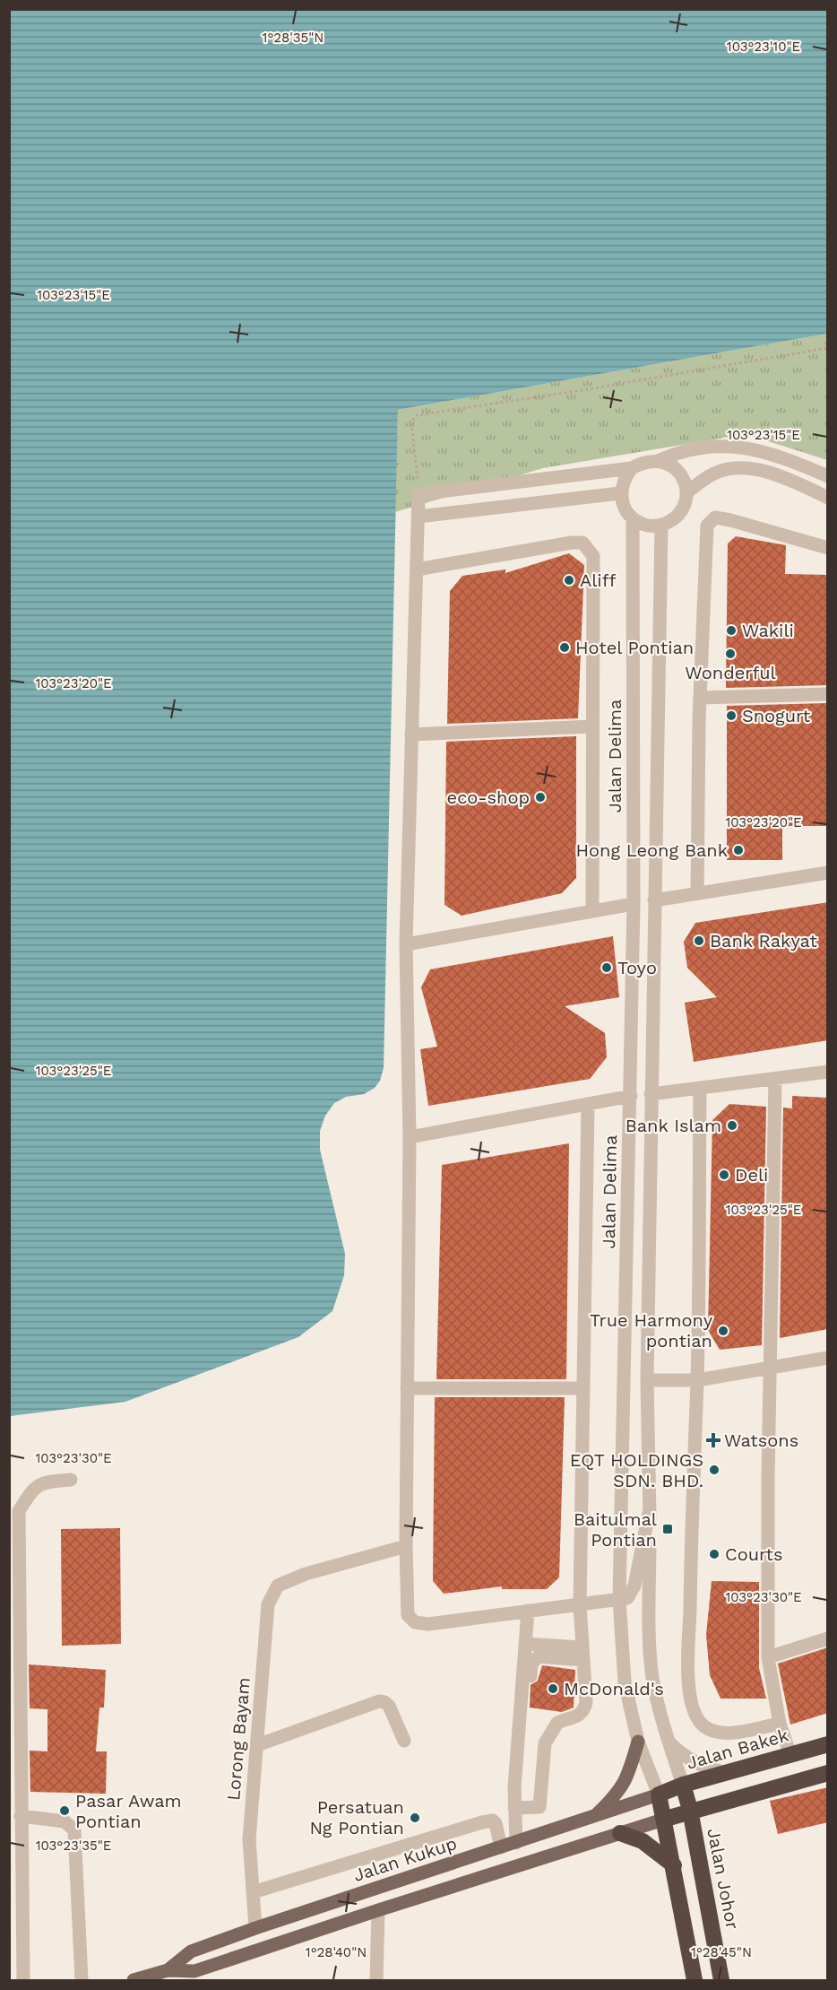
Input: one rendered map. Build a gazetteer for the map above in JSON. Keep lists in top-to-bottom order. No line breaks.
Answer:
{"streets":{"highway":["Jalan Bakek","Jalan Johor"],"main road":["Jalan Kukup"],"street":["Jalan Delima","Lorong Bayam"]},"crossings":[["Jalan Delima","Jalan Bakek"],["Jalan Delima","Jalan Kukup"],["Lorong Bayam","Jalan Kukup"],["Jalan Bakek","Jalan Kukup"],["Jalan Bakek","Jalan Johor"]],"places":{"other":["Aliff","Wakili","Hotel Pontian","Wonderful","Snogurt","eco-shop","Hong Leong Bank","Bank Rakyat","Toyo","Bank Islam","Deli","True Harmony pontian","EQT HOLDINGS SDN. BHD.","Courts","McDonald's","Pasar Awam Pontian","Persatuan Ng Pontian"],"health":["Watsons"],"transit":["Baitulmal Pontian"]},"coordinates":["1°28'35\"N","103°23'10\"E","103°23'15\"E","103°23'20\"E","103°23'25\"E","103°23'30\"E","103°23'35\"E","1°28'40\"N","1°28'45\"N"]}
